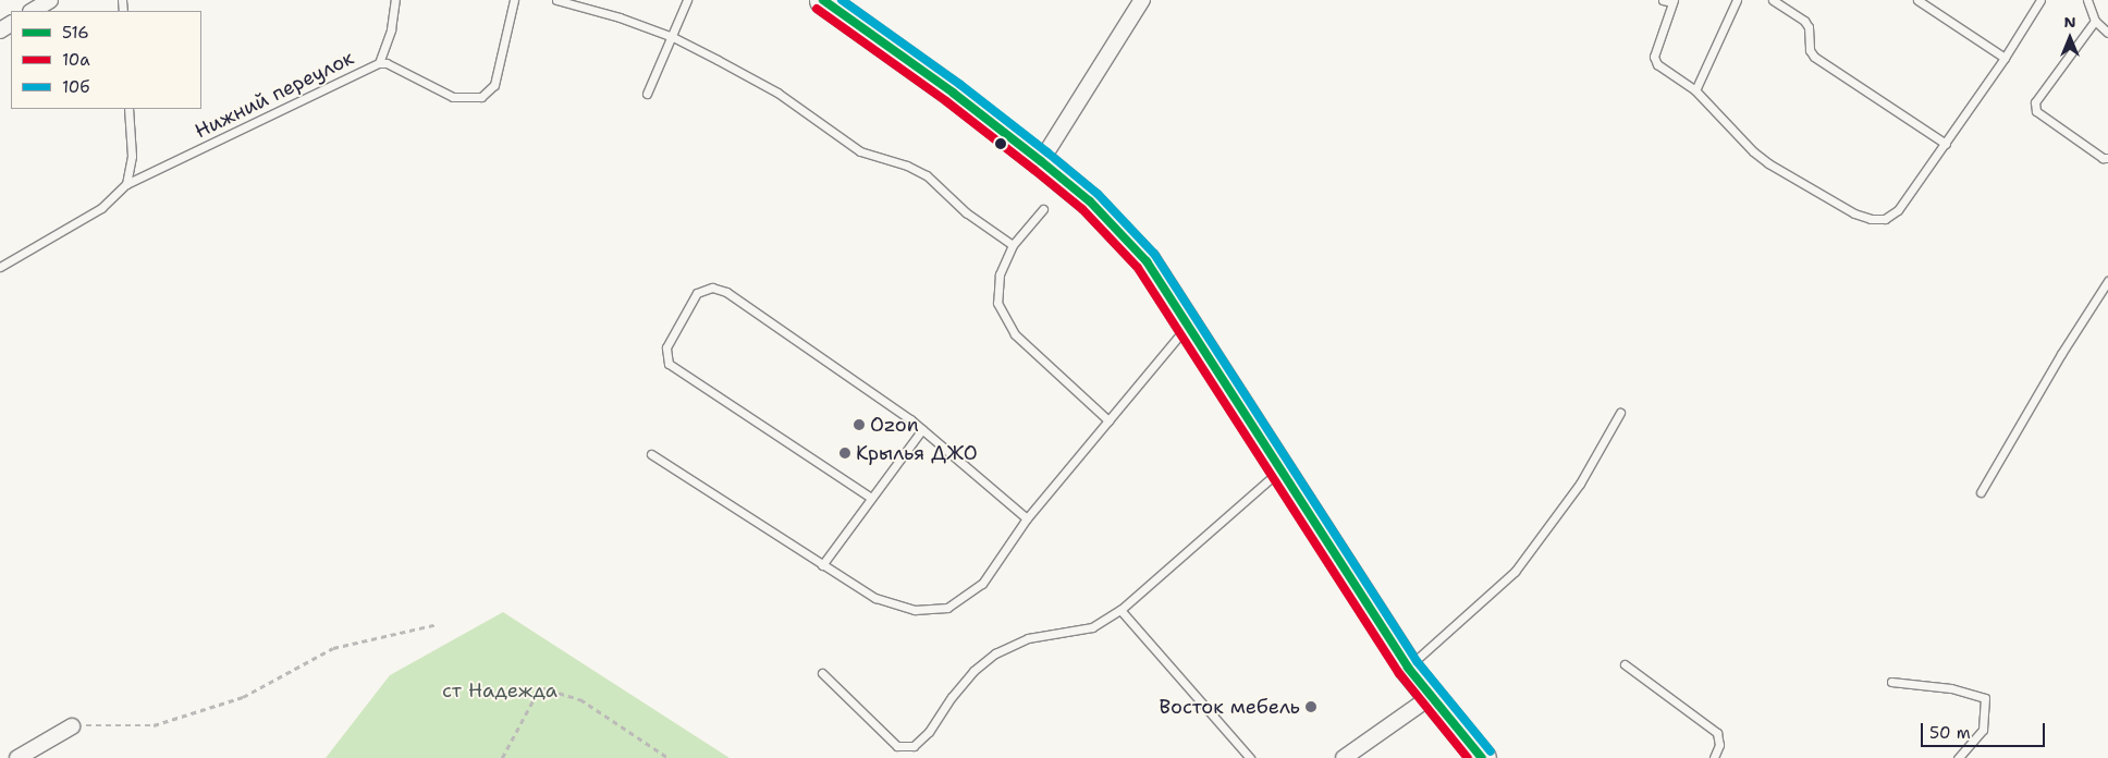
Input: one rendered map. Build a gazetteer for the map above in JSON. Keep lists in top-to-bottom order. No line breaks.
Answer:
{"streets":{"lane":["Нижний переулок"]},"parks":["ст Надежда"],"places":["Ozon","Крылья ДЖО","Восток мебель"],"lines":["transit line 516","transit line 10б","transit line 10а"],"legend":["516","10а","10б"],"scale_bar":"50 m","north":"top"}
